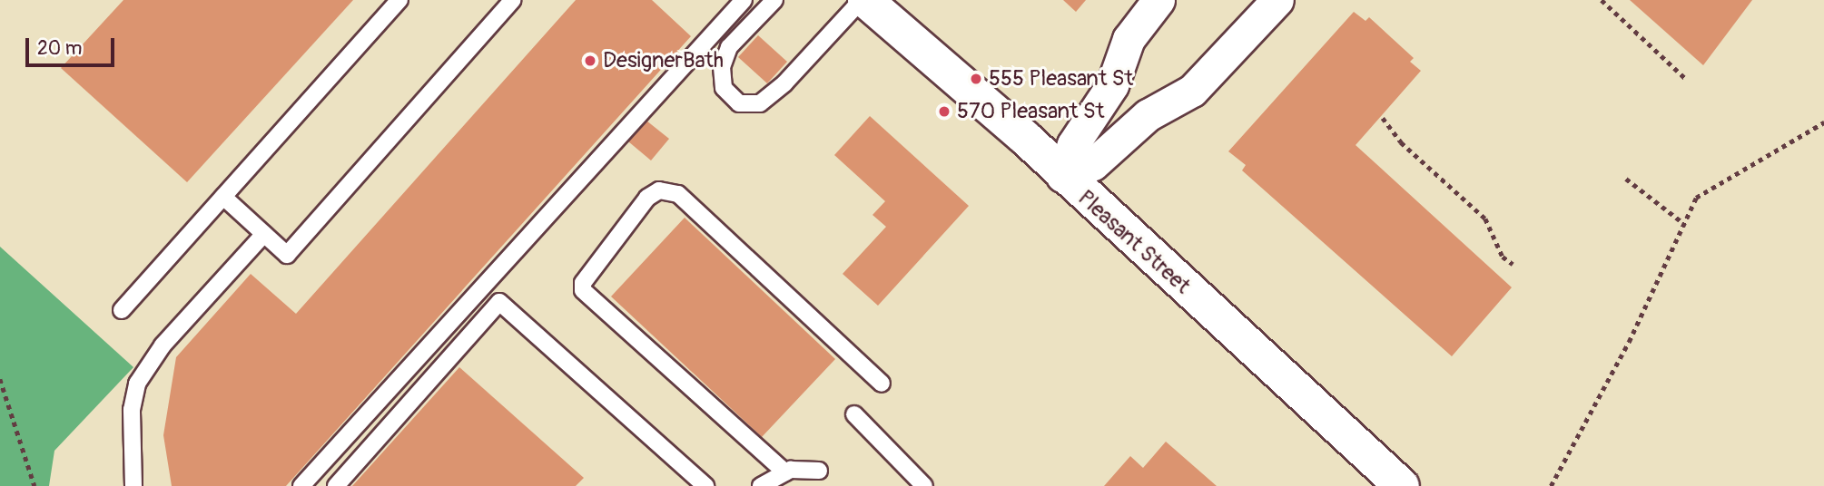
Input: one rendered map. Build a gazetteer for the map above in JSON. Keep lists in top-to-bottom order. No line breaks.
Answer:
{"streets":{"street":["Pleasant Street"]},"places":["DesignerBath","555 Pleasant St","570 Pleasant St"],"scale_bar":"20 m"}
